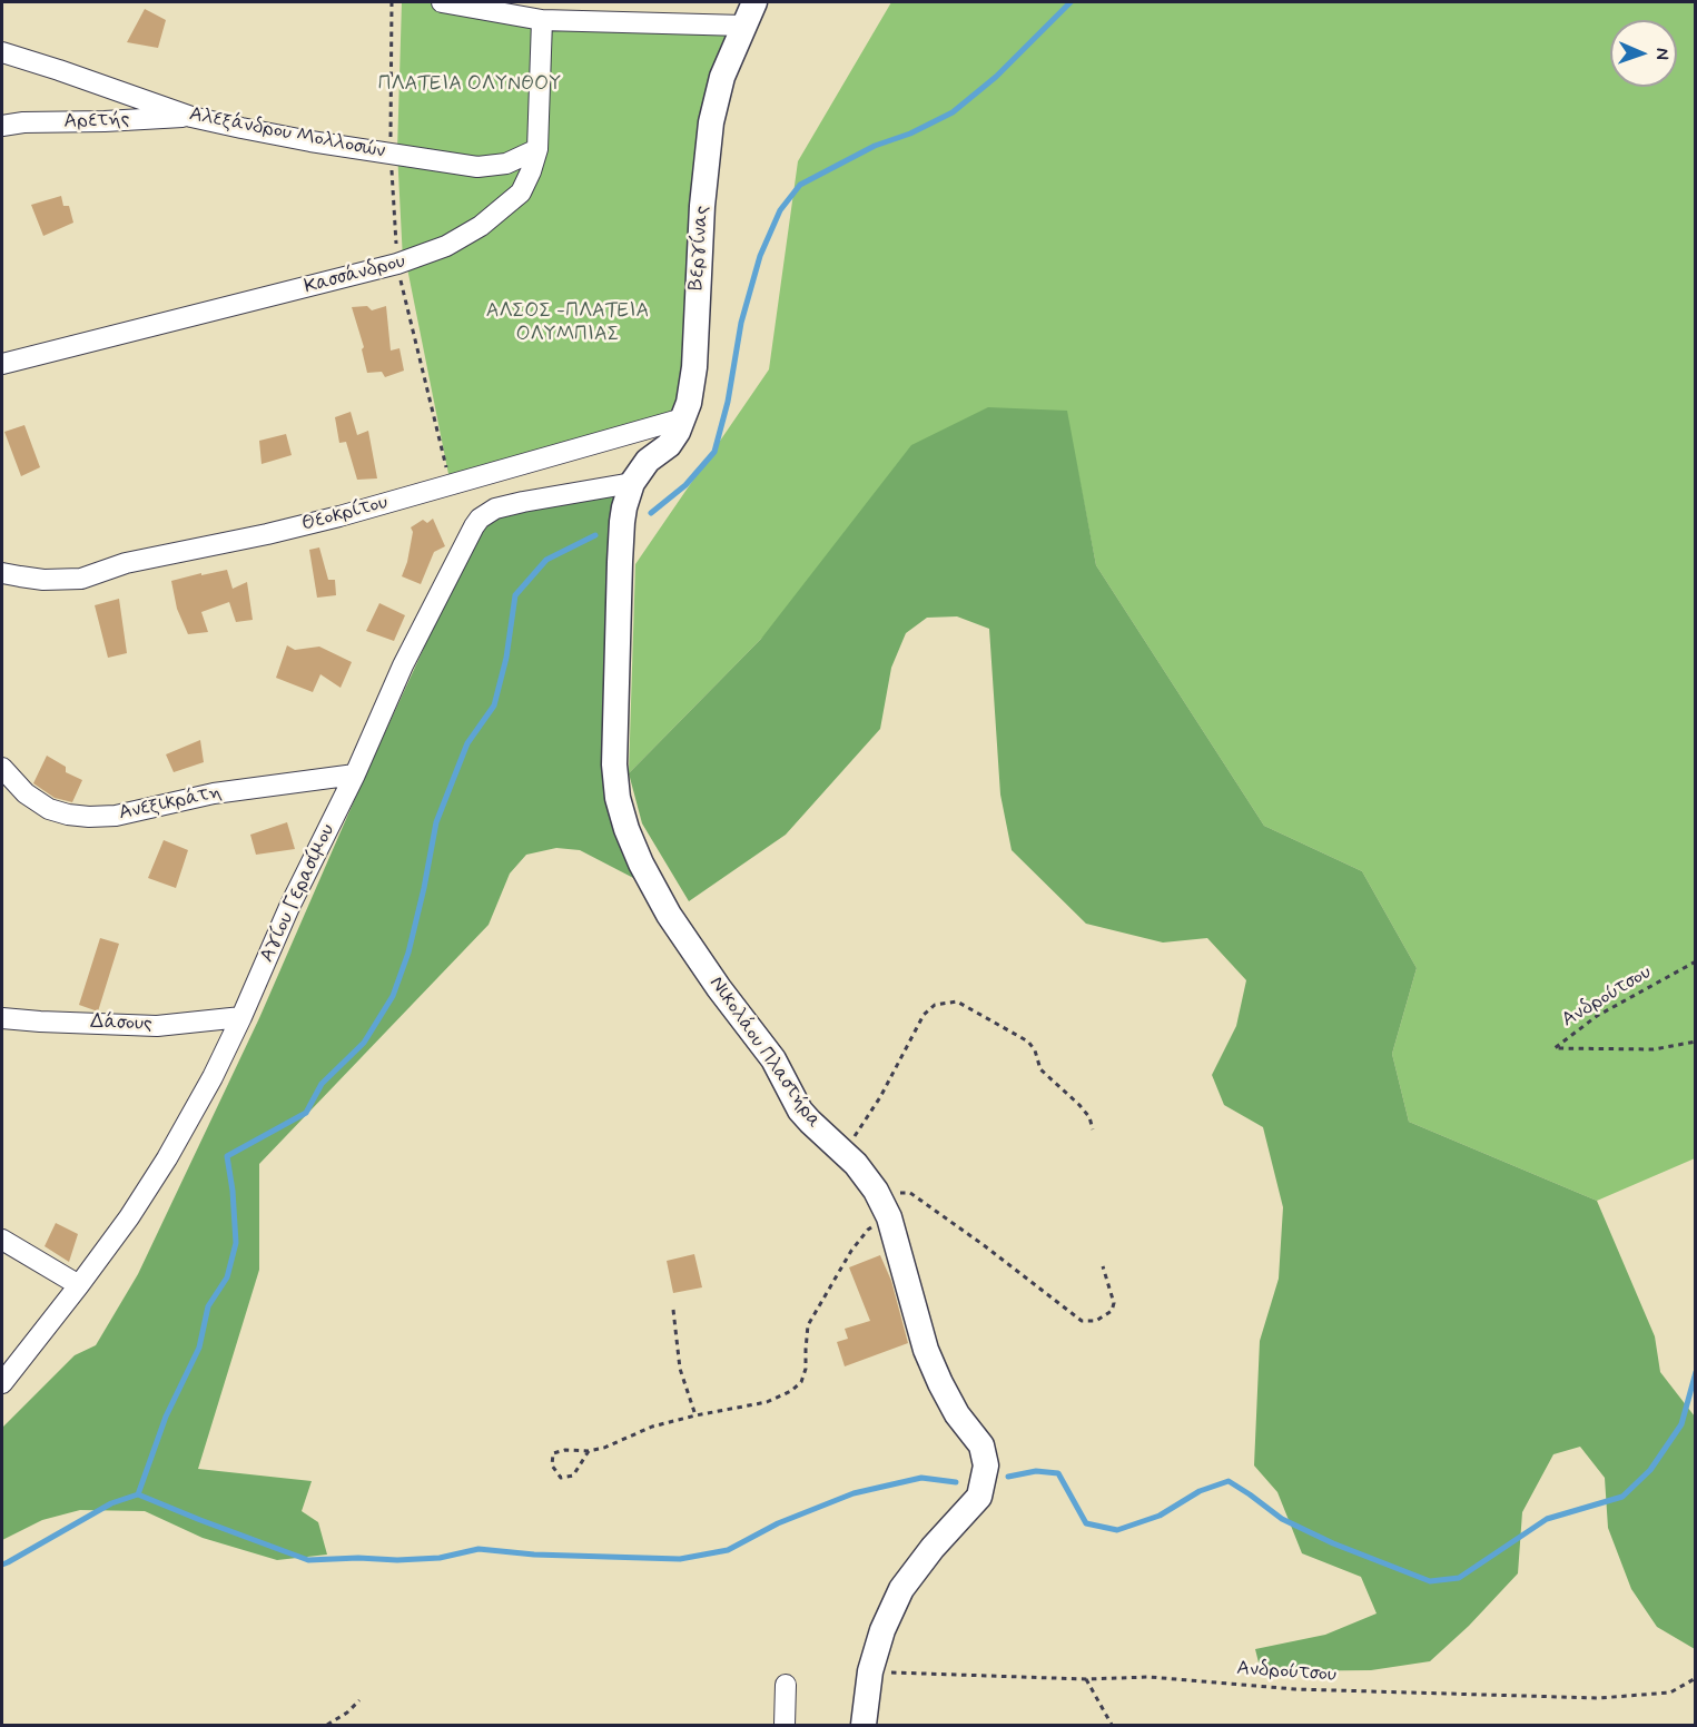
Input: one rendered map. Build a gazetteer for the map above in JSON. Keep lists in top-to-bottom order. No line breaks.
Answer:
{"streets":{"street":["Αρετής","Αλεξάνδρου Μολλοσών","Βεργίνας","Κασσάνδρου","Θεοκρίτου","Ανεξικράτη","Αγίου Γερασίμου","Δάσους","Νικολάου Πλαστήρα"],"path":["Ανδρούτσου"]},"crossings":[["Αρετής","Αλεξάνδρου Μολλοσών"],["Αλεξάνδρου Μολλοσών","Κασσάνδρου"],["Βεργίνας","Θεοκρίτου"],["Βεργίνας","Αγίου Γερασίμου"],["Βεργίνας","Νικολάου Πλαστήρα"],["Ανεξικράτη","Αγίου Γερασίμου"],["Αγίου Γερασίμου","Δάσους"],["Αγίου Γερασίμου","Νικολάου Πλαστήρα"],["Ανδρούτσου","Νικολάου Πλαστήρα"]],"parks":["ΠΛΑΤΕΙΑ ΟΛΥΝΘΟΥ","ΑΛΣΟΣ -ΠΛΑΤΕΙΑ ΟΛΥΜΠΙΑΣ"],"north":"right"}
